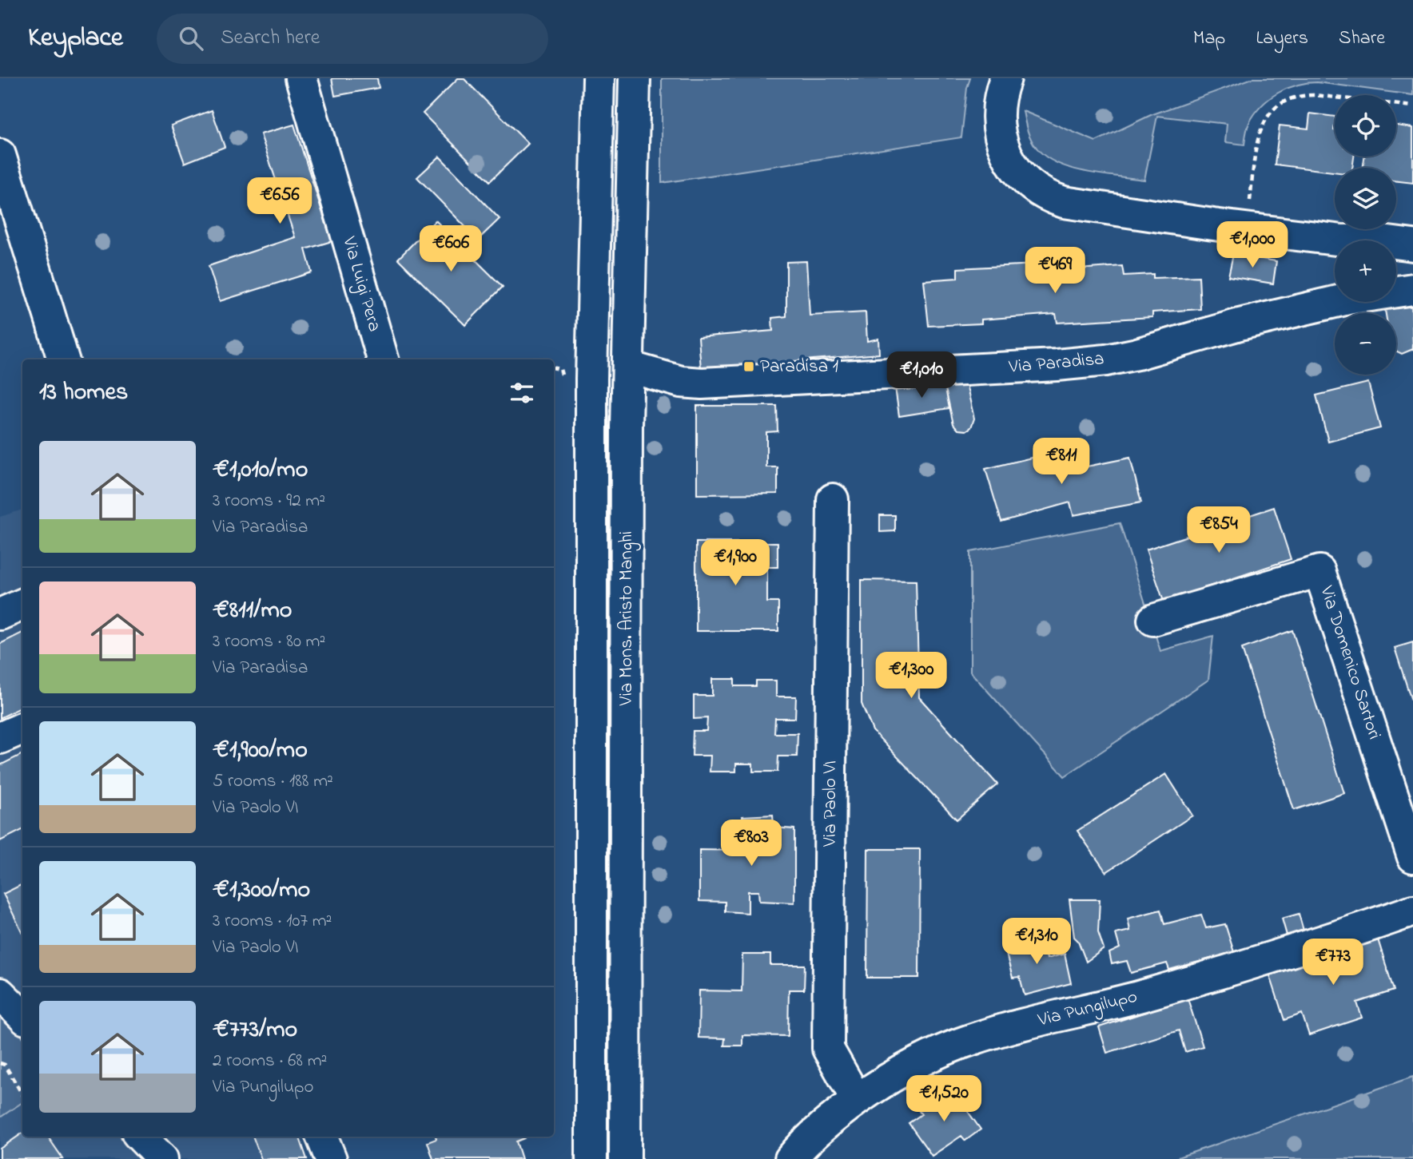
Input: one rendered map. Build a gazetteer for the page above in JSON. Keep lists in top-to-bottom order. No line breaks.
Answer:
{"streets":{"street":["Via Luigi Pera","Via Paradisa","Via Mons. Aristo Manghi","Via Domenico Sartori","Via Paolo VI","Via Pungilupo"]},"crossings":[["Via Paradisa","Via Mons. Aristo Manghi"],["Via Paolo VI","Via Pungilupo"]],"places":{"transit":["Paradisa 1"]},"page":{"header":"Keyplace","search":"Search here","nav":["Map","Layers","Share"],"map_buttons":["+","−"],"price":["€656","€1,000","€606","€469","€1,010","€811","€854","€1,900","€1,300","€803","€1,310","€773","€1,520"],"heading":"13 homes","list":[{"name":"€1,010/mo","note":"3 rooms · 92 m² · Via Paradisa"},{"name":"€811/mo","note":"3 rooms · 80 m² · Via Paradisa"},{"name":"€1,900/mo","note":"5 rooms · 188 m² · Via Paolo VI"},{"name":"€1,300/mo","note":"3 rooms · 107 m² · Via Paolo VI"},{"name":"€773/mo","note":"2 rooms · 68 m² · Via Pungilupo"}]}}
